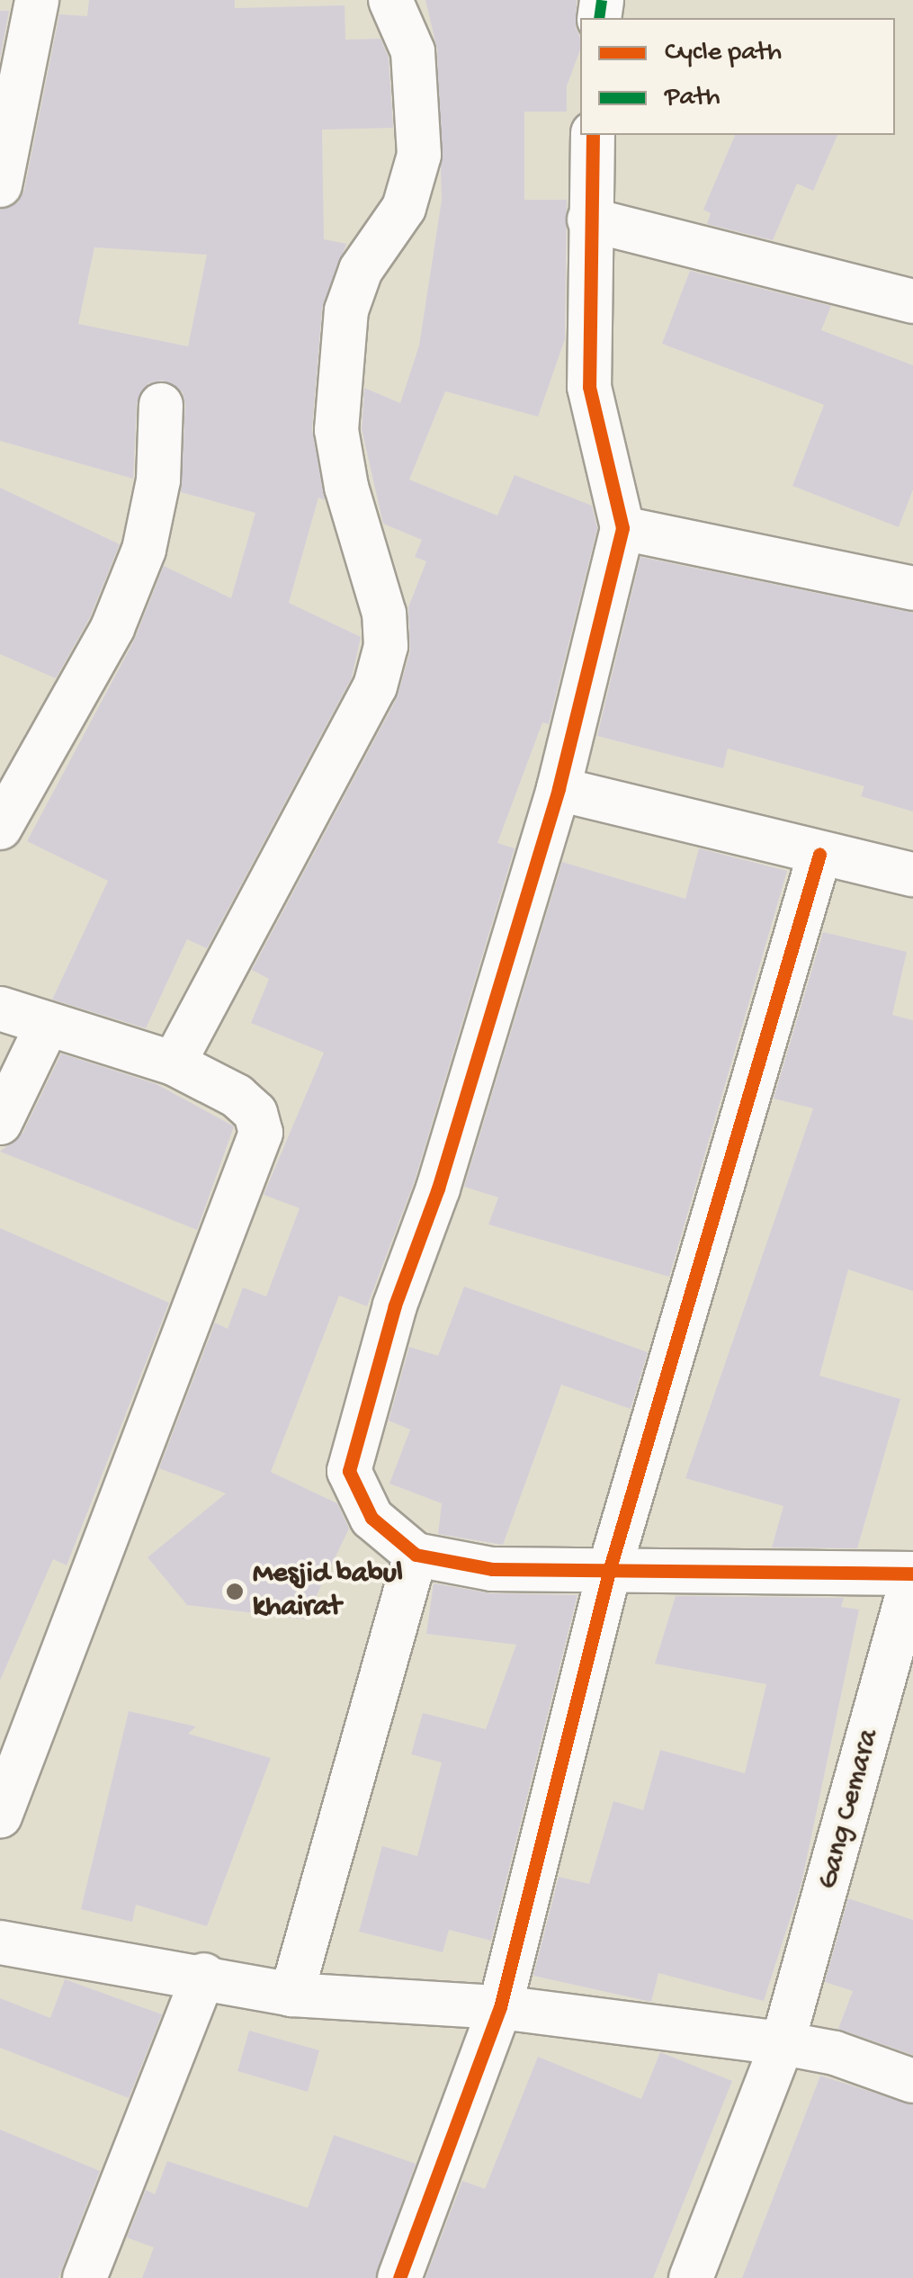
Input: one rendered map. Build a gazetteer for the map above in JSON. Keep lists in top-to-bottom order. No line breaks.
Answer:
{"streets":{"street":["Gang Cemara"]},"places":["Mesjid babul khairat"],"legend":["Cycle path","Path"]}
